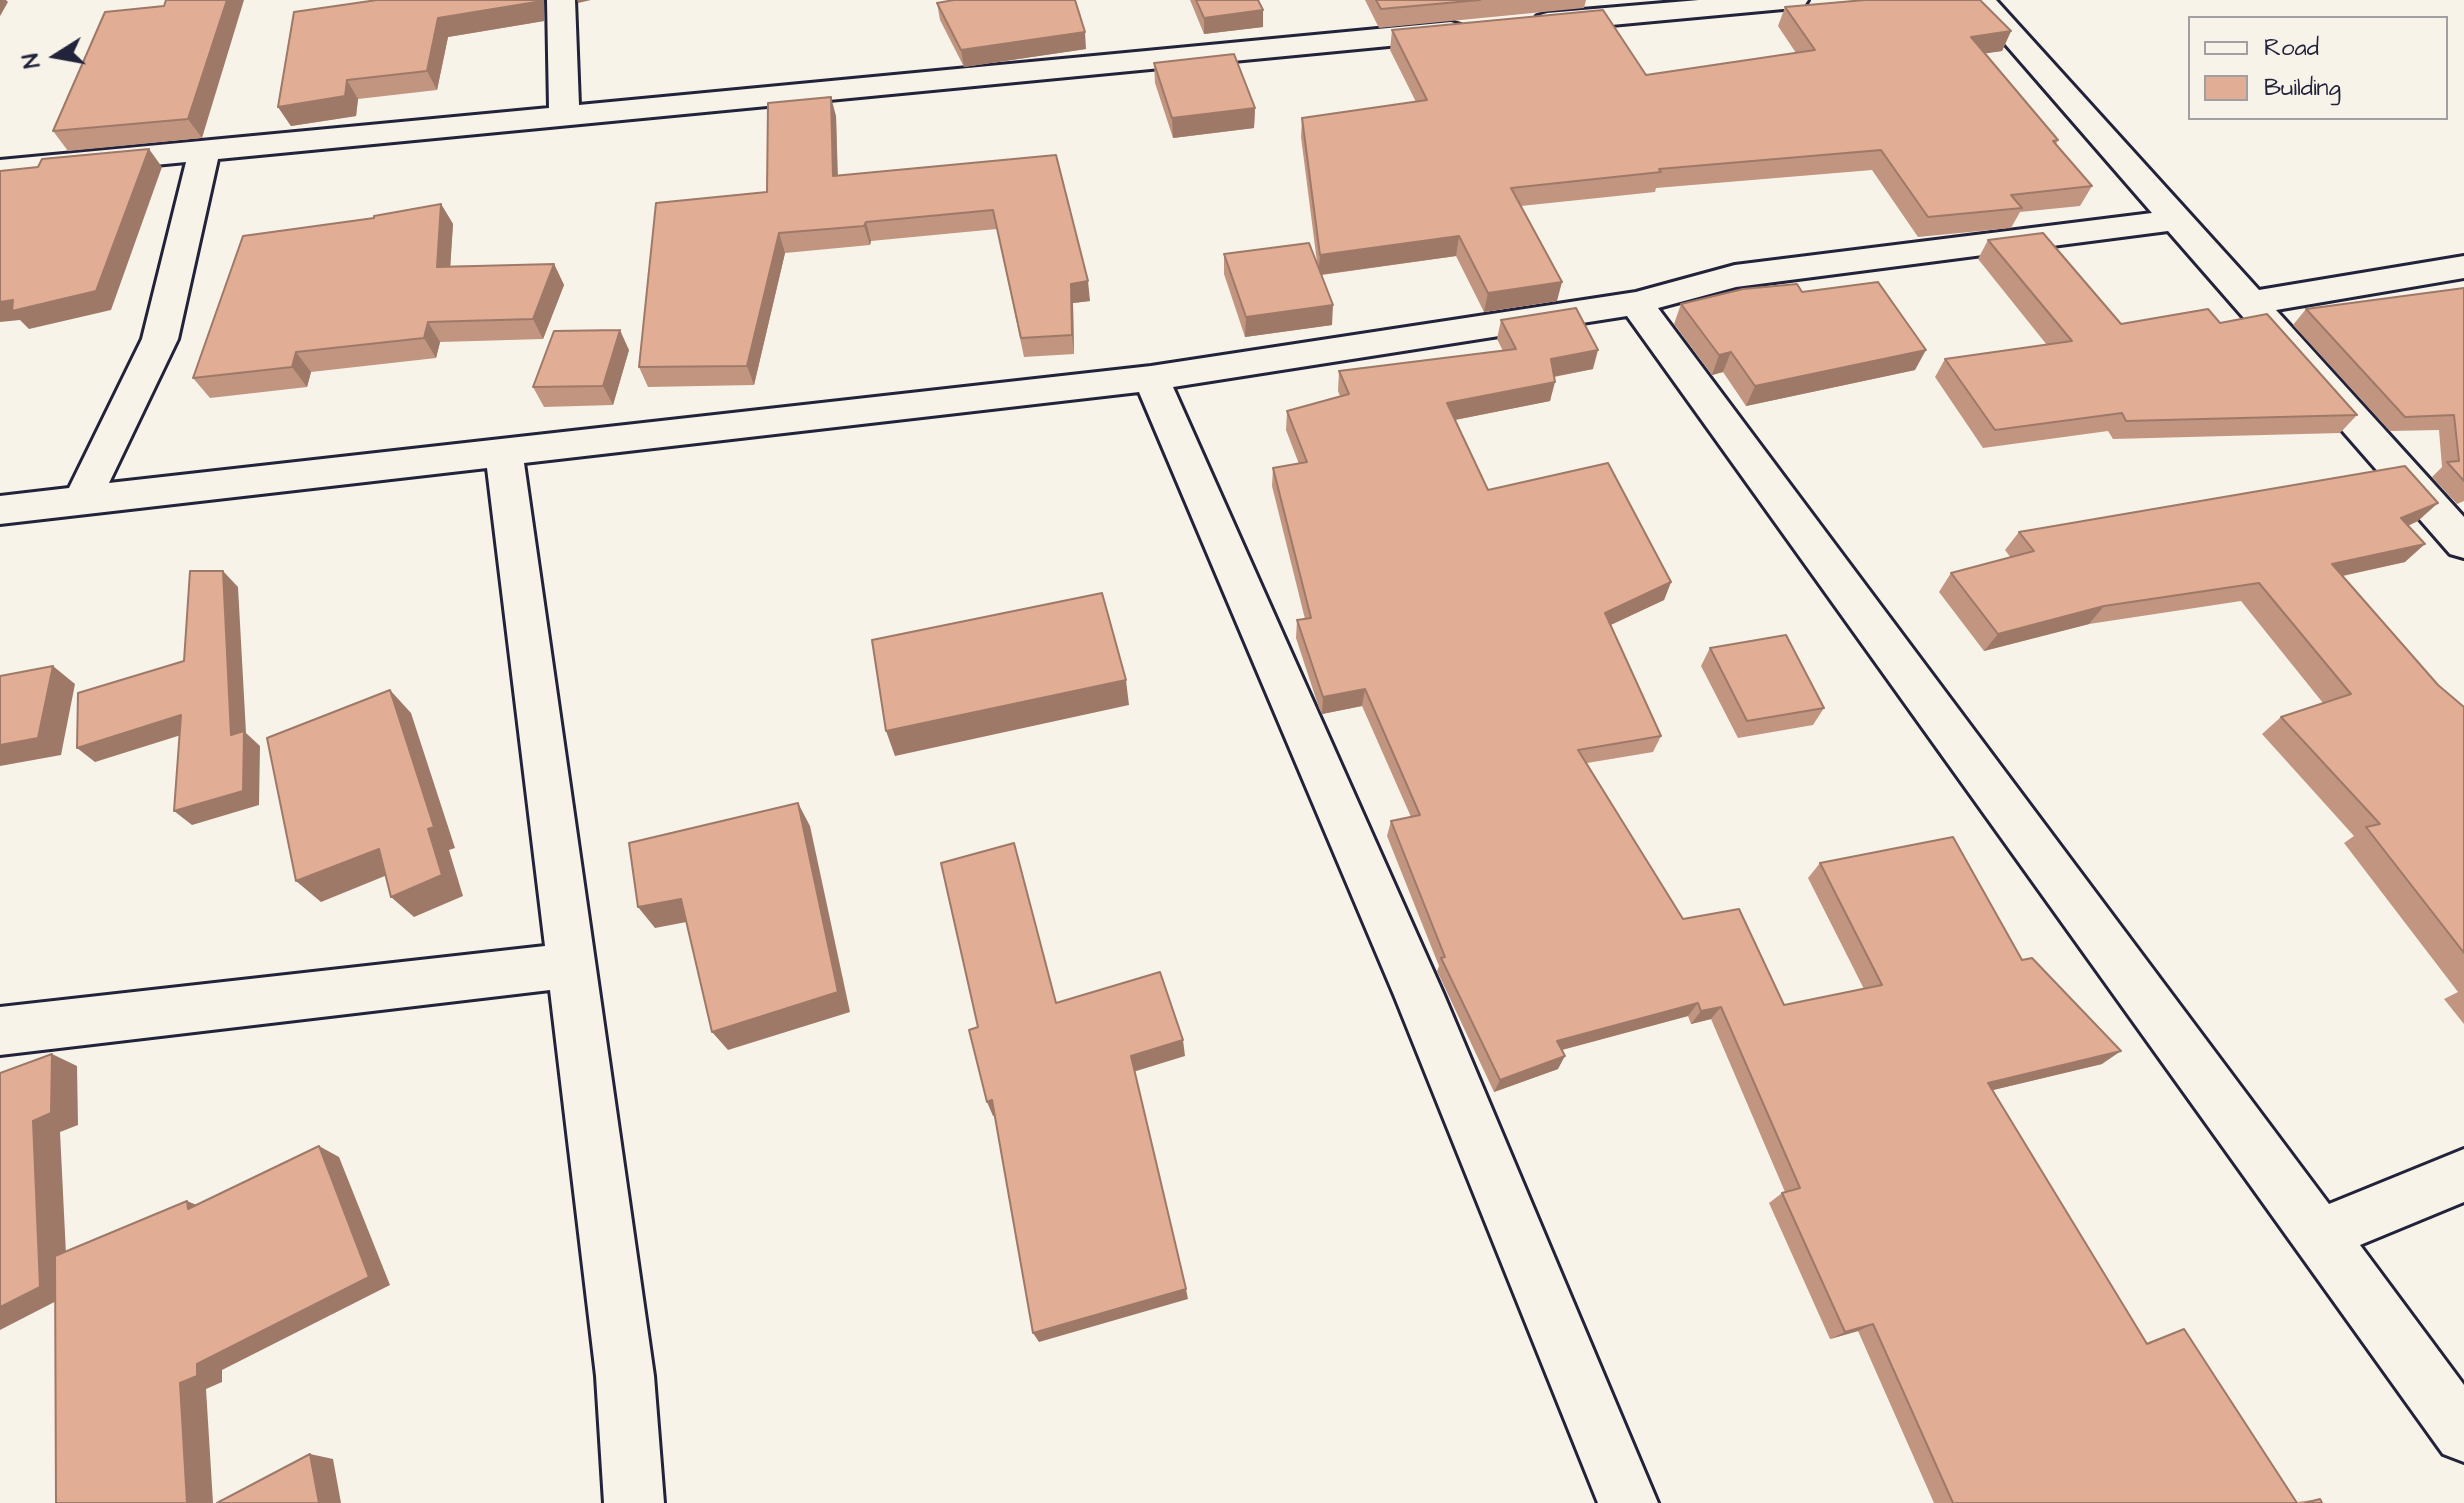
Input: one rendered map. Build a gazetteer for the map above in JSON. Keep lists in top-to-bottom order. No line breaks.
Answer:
{"legend":["Road","Building"],"north":"left"}
